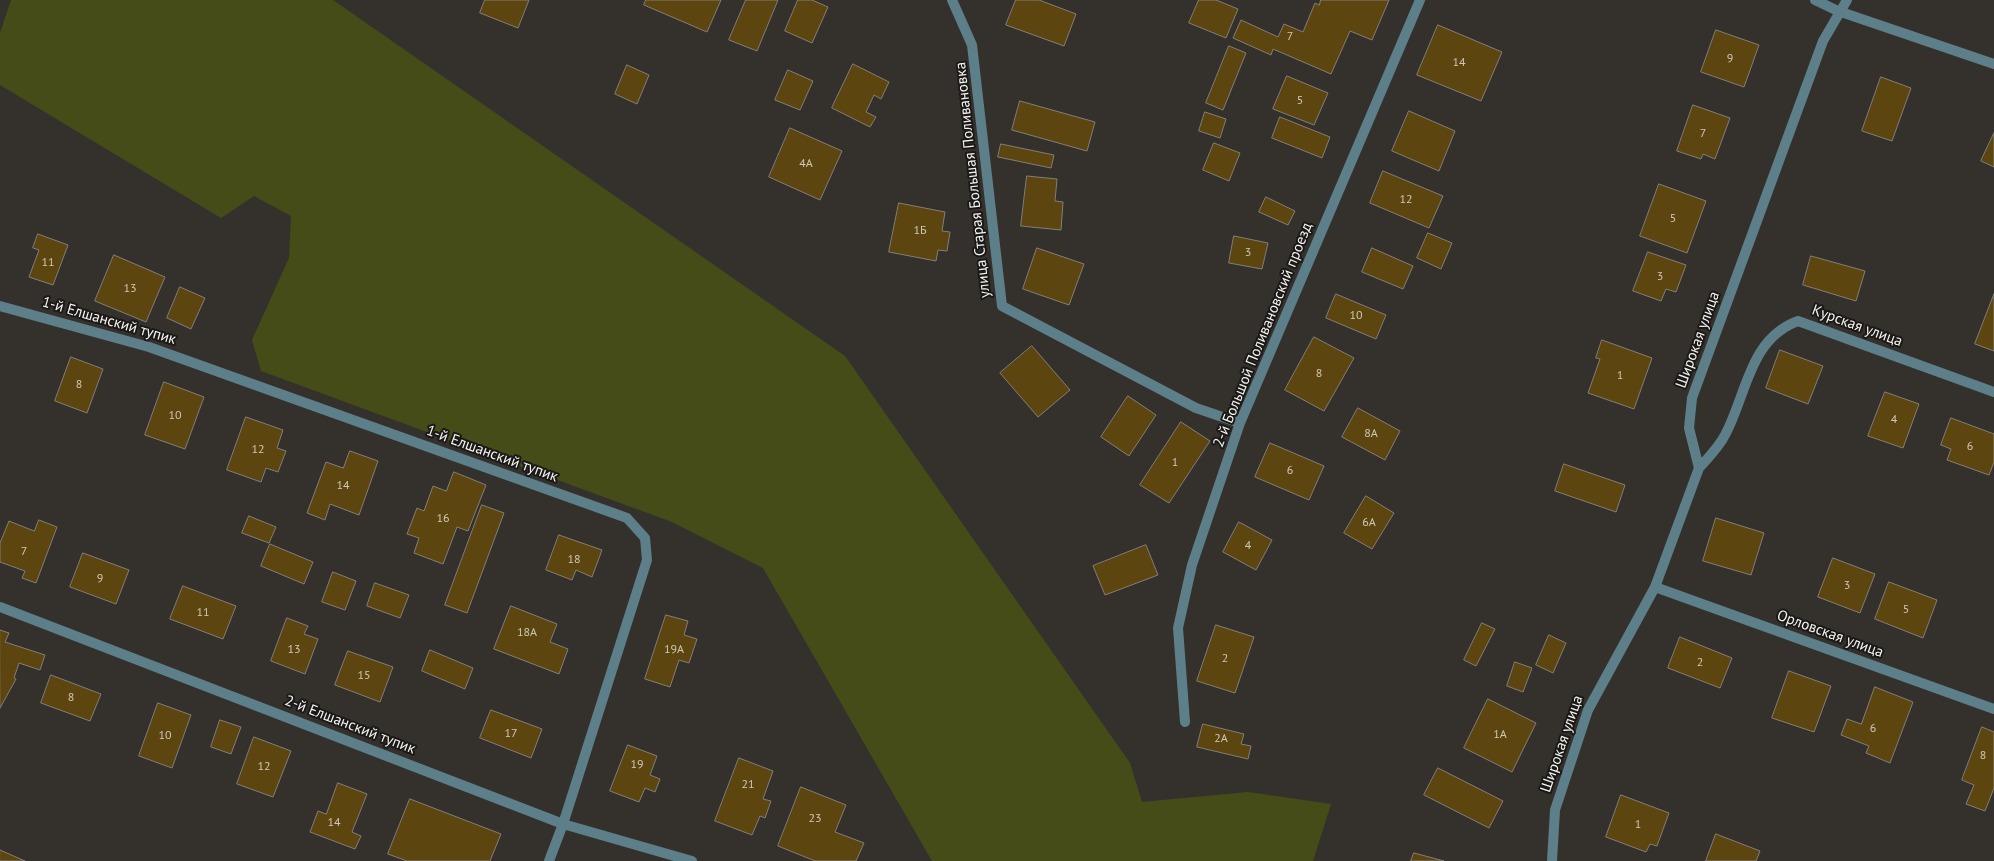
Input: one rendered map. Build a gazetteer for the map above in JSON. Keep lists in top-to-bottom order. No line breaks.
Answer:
{"streets":{"street":["улица Старая Большая Поливановка","1-й Елшанский тупик","Курская улица","2-й Большой Поливановский проезд","Широкая улица","Орловская улица","2-й Елшанский тупик"]},"crossings":[["улица Старая Большая Поливановка","2-й Большой Поливановский проезд"],["1-й Елшанский тупик","2-й Елшанский тупик"],["Курская улица","Широкая улица"],["Широкая улица","Орловская улица"]],"house_numbers":["7","9","14","5","7","4А","12","5","1Б","3","11","3","13","10","8","1","8","10","4","8А","6","12","1","6","14","16","6А","4","7","18","9","3","5","11","18А","13","19А","2","2","15","8","6","17","1А","10","2А","8","19","12","21","23","14","1"]}
